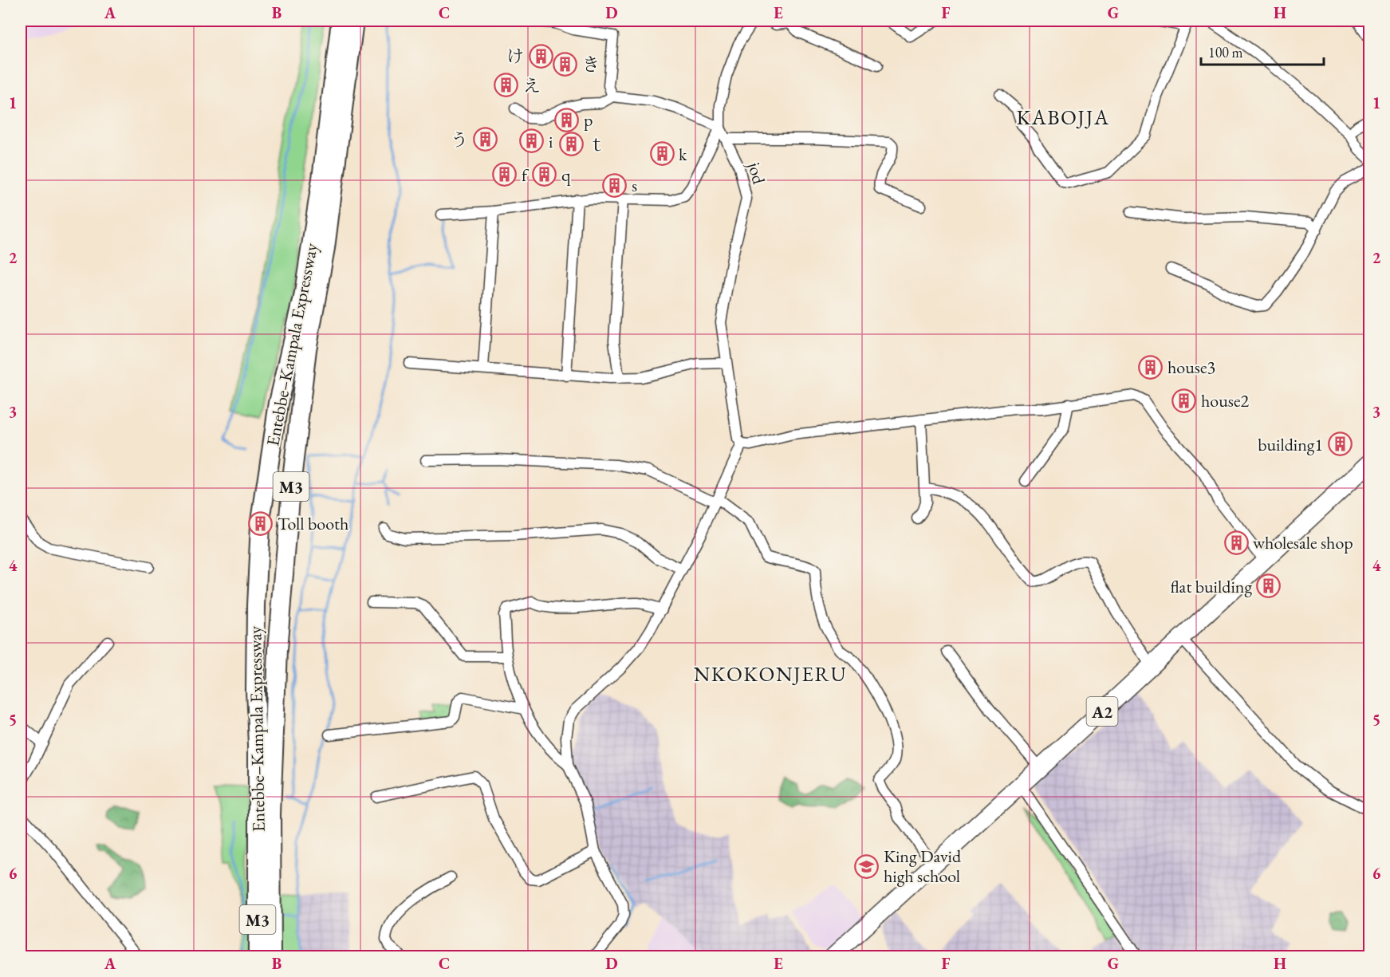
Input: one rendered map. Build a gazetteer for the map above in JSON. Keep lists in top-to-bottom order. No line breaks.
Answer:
{"streets":{"highway":["Entebbe–Kampala Expressway","M3","A2"],"street":["jod"]},"districts":["KABOJJA","NKOKONJERU"],"places":{"building":["け","き","え","p","う","i","ｔ","k","f","q","s","house3","house2","building1","Toll booth","wholesale shop","flat building"],"school or university":["King David high school"]},"scale_bar":"100 m","grid":{"columns":["A","B","C","D","E","F","G","H"],"rows":["1","2","3","4","5","6"]}}
